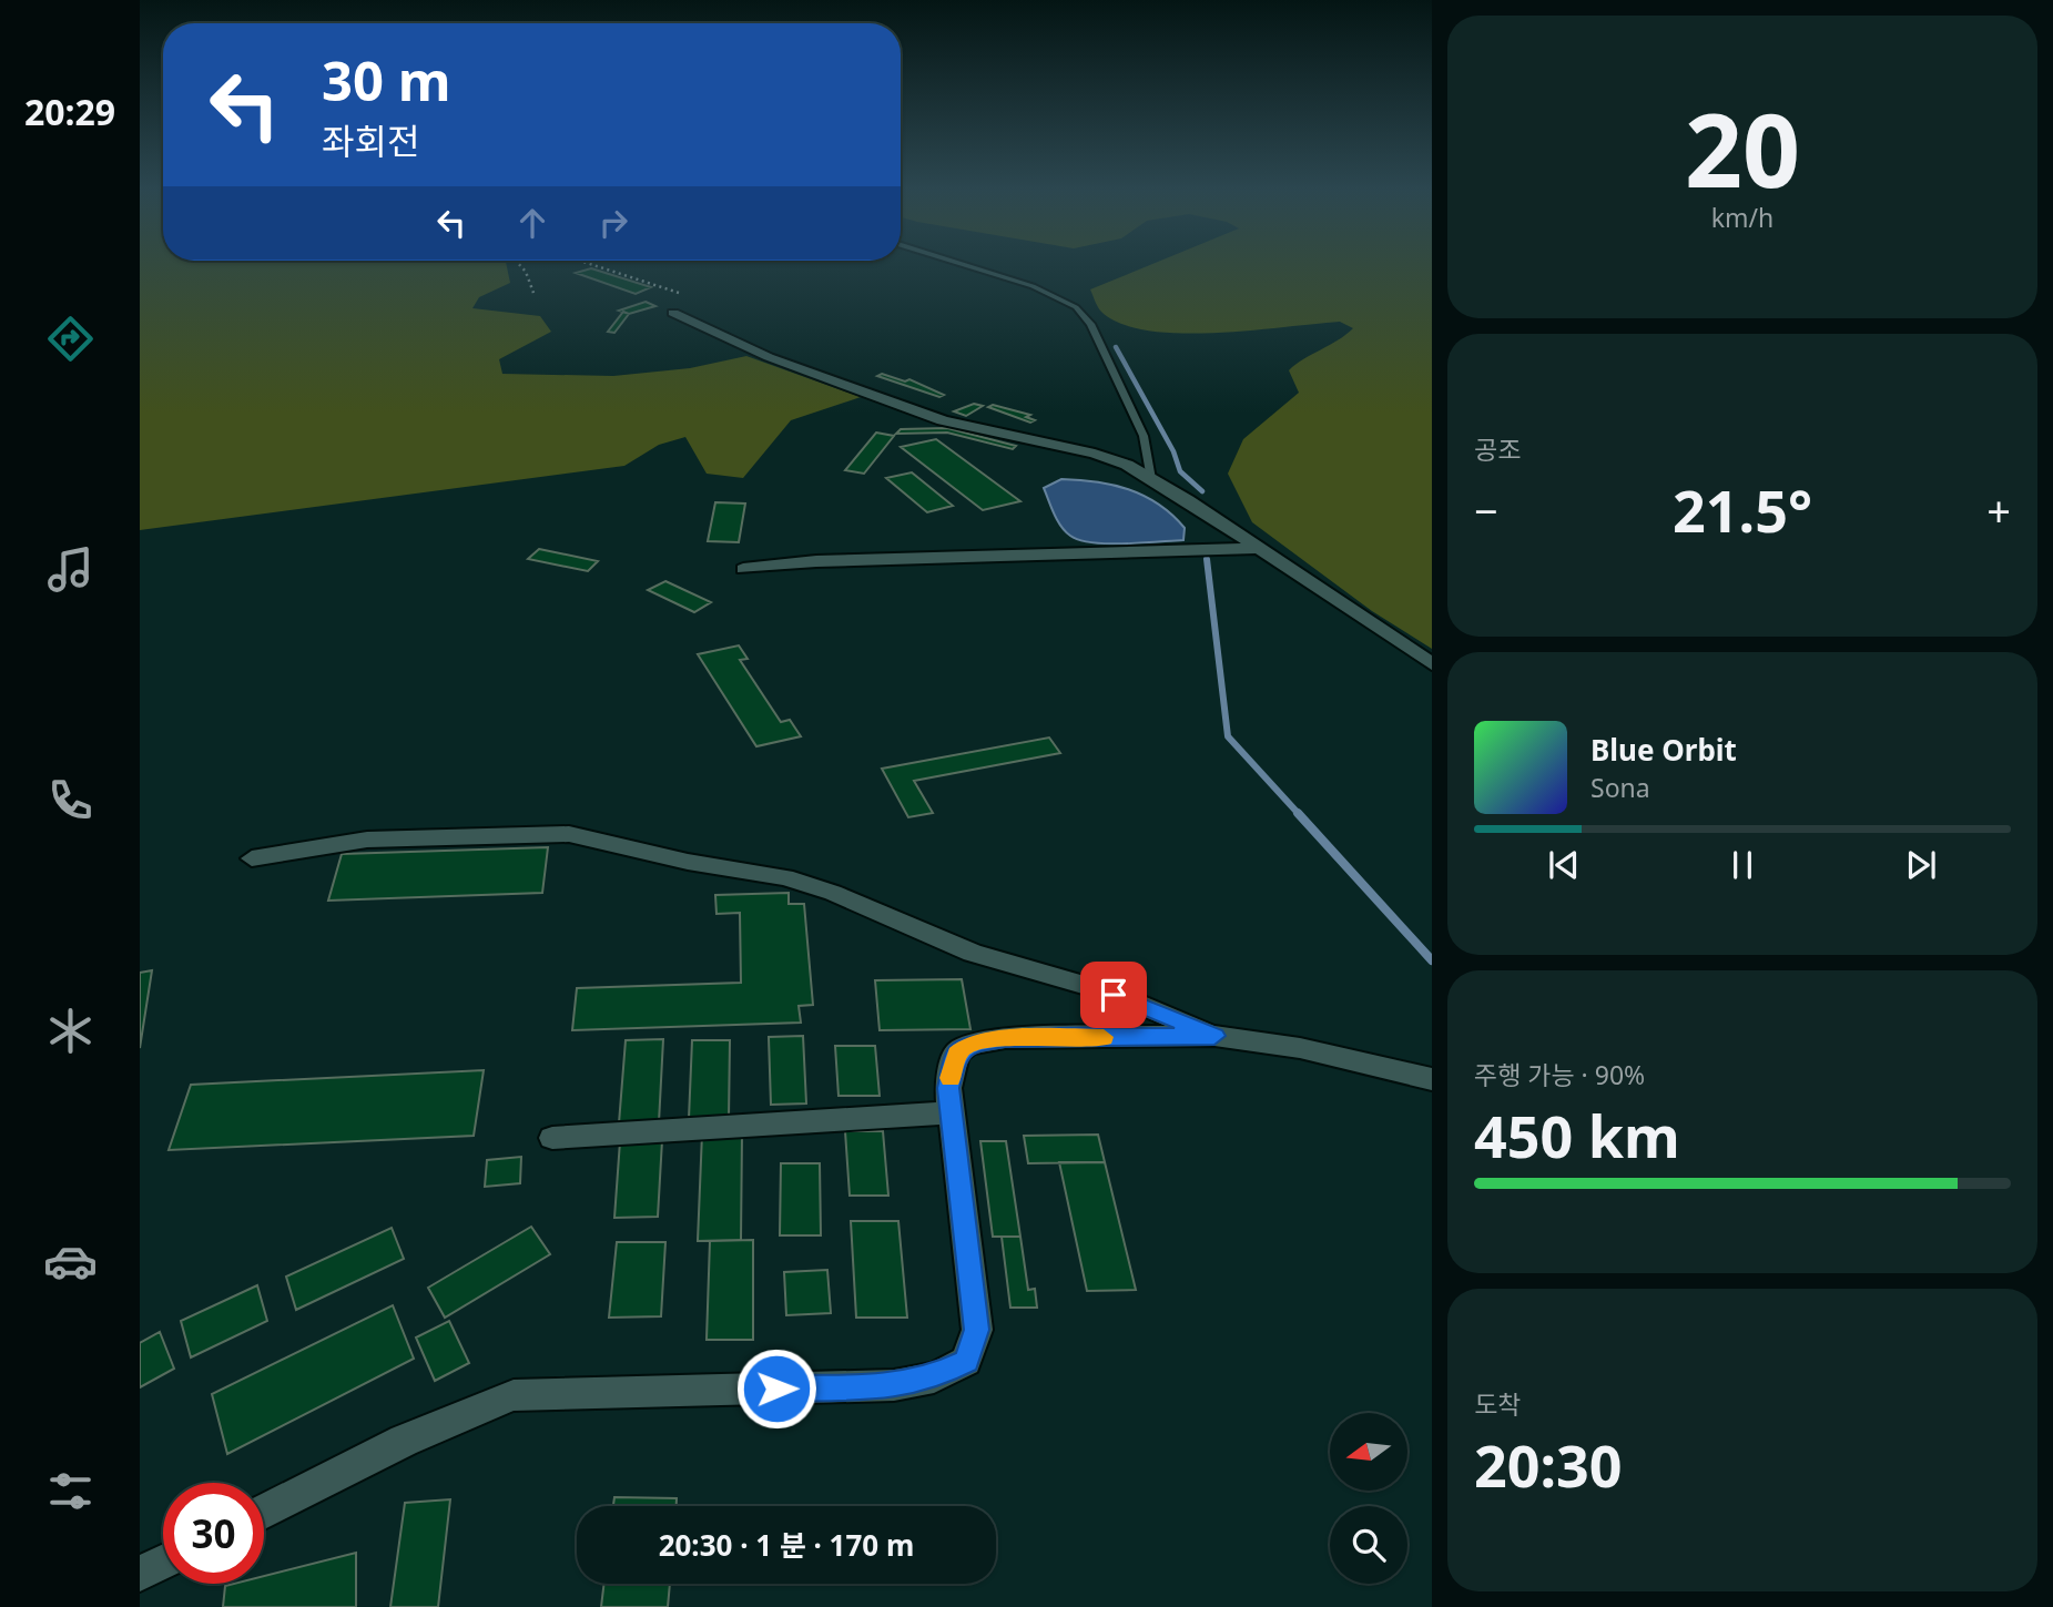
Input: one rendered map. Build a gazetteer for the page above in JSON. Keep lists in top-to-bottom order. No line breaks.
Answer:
{"north":"left","page":{"tabs":"20:29","tile":[["20","km/h"],"공조",["주행 가능 · 90%","450 km"],["도착","20:30"]],"turn":["30 m","좌회전"],"heat":["−","21.5°","+"],"song":["Blue Orbit","Sona"],"limit":"30","trip":"20:30 · 1 분 · 170 m"}}
